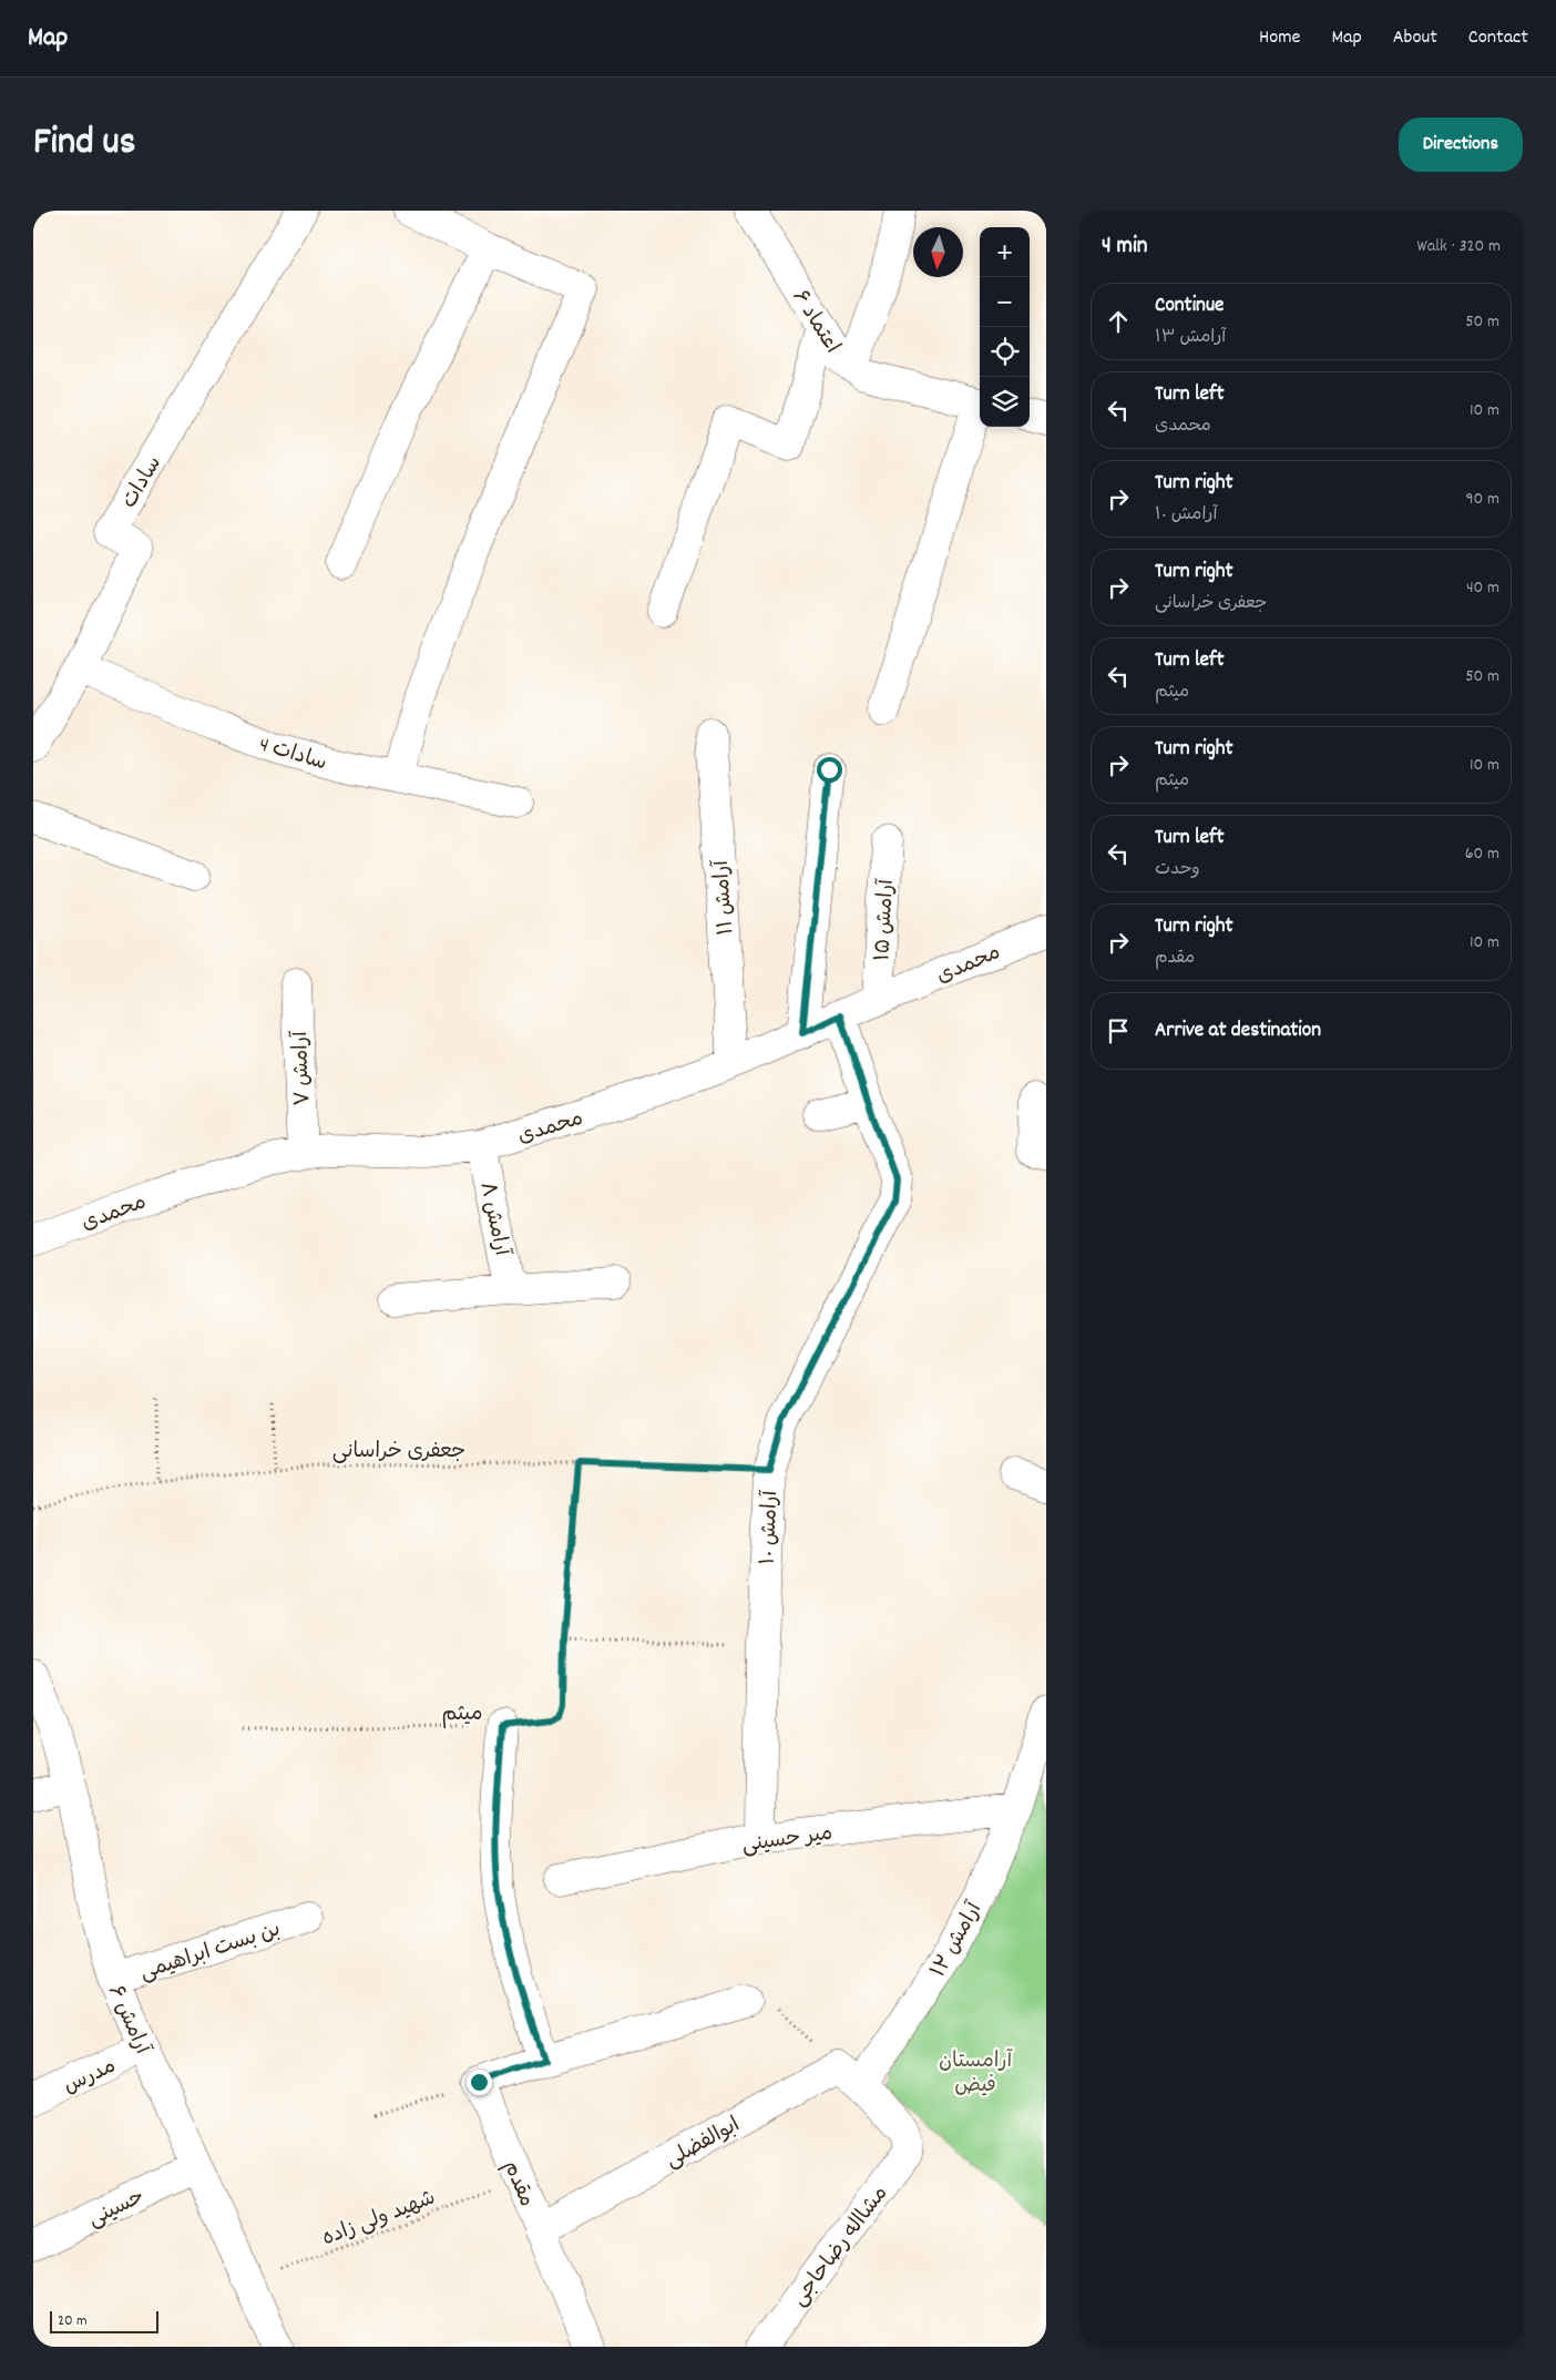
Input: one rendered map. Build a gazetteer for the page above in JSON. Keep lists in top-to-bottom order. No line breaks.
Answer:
{"streets":{"street":["اعتماد ۶","سادات","سادات 4","آرامش ۱۱","آرامش ۱۵","محمدی","آرامش ۷","آرامش ۸","آرامش ۱۰","میر حسینی","آرامش ۱۲","بن بست ابراهیمی","آرامش ۶","مدرس","ابوالفضلی","مقدم","حسینی","مشااله رضاحاجی"],"path":["جعفری خراسانی","میثم","شهید ولی زاده"]},"crossings":[["سادات","سادات 4"],["آرامش ۱۱","محمدی"],["آرامش ۱۵","محمدی"],["محمدی","آرامش ۷"],["محمدی","آرامش ۸"],["محمدی","آرامش ۱۰"],["جعفری خراسانی","آرامش ۱۰"],["جعفری خراسانی","میثم"],["آرامش ۱۰","میر حسینی"],["میر حسینی","آرامش ۱۲"],["آرامش ۱۲","مشااله رضاحاجی"],["بن بست ابراهیمی","آرامش ۶"],["آرامش ۶","مدرس"],["آرامش ۶","حسینی"],["آرامش ۶","شهید ولی زاده"],["ابوالفضلی","مقدم"],["مقدم","شهید ولی زاده"]],"parks":["آرامستان فیض"],"scale_bar":"20 m","north":"bottom","page":{"header":"Map","nav":["Home","Map","About","Contact"],"title":"Find us","buttons":"Directions","heading":["4 min","Walk · 320 m"],"map_buttons":["+","−"],"list":[["Continue","آرامش ۱۳","50 m"],["Turn left","محمدی","10 m"],["Turn right","آرامش ۱۰","90 m"],["Turn right","جعفری خراسانی","40 m"],["Turn left","میثم","50 m"],["Turn right","میثم","10 m"],["Turn left","وحدت","60 m"],["Turn right","مقدم","10 m"],"Arrive at destination"],"scale":"20 m"}}
